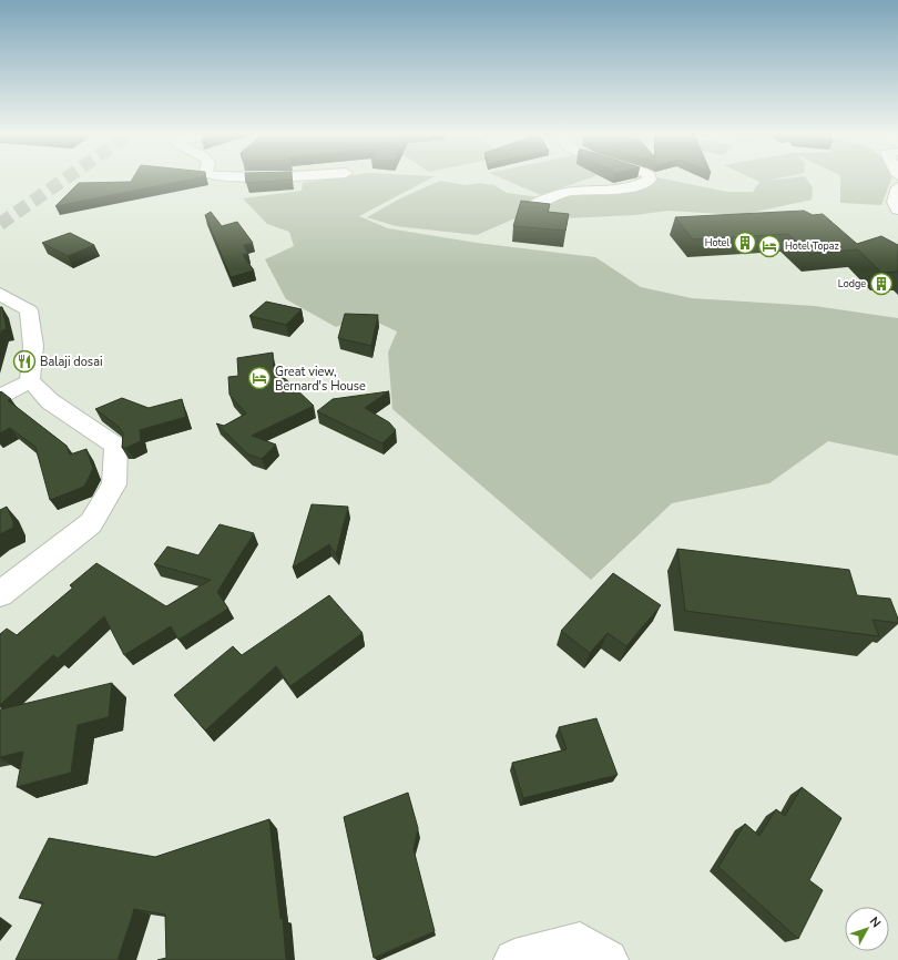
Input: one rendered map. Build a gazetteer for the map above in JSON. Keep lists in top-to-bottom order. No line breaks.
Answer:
{"places":{"building":["Hotel","Lodge"],"hotel":["Hotel Topaz","Great view, Bernard's House"],"restaurant":["Balaji dosai"]},"north":"top right"}
